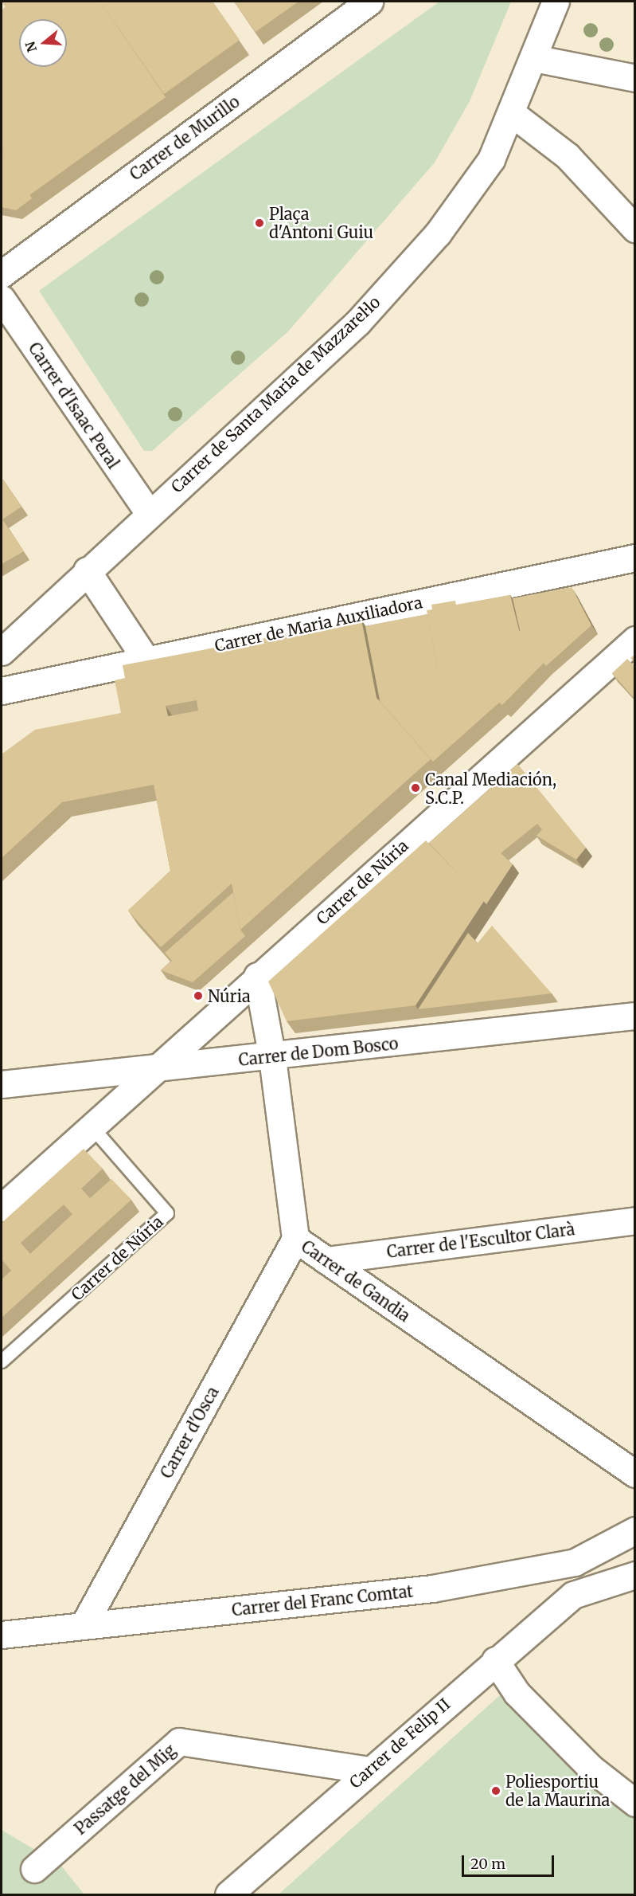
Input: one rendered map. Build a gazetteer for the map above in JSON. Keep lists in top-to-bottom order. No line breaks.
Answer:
{"streets":{"street":["Carrer de Murillo","Carrer de Santa Maria de Mazzarel·lo","Carrer d'Isaac Peral","Carrer de Maria Auxiliadora","Carrer de Núria","Carrer de Dom Bosco","Carrer de l'Escultor Clarà","Carrer de Gandia","Carrer d'Osca","Carrer del Franc Comtat","Carrer de Felip II","Passatge del Mig"]},"crossings":[["Carrer de Santa Maria de Mazzarel·lo","Carrer d'Isaac Peral"],["Carrer de Núria","Carrer de Dom Bosco"],["Carrer de Núria","Carrer de Gandia"],["Carrer de Dom Bosco","Carrer de Gandia"],["Carrer de l'Escultor Clarà","Carrer de Gandia"],["Carrer de Gandia","Carrer d'Osca"],["Carrer d'Osca","Carrer del Franc Comtat"],["Carrer de Felip II","Passatge del Mig"]],"places":["Plaça d'Antoni Guiu","Canal Mediación, S.C.P.","Núria","Poliesportiu de la Maurina"],"scale_bar":"20 m","north":"left"}
